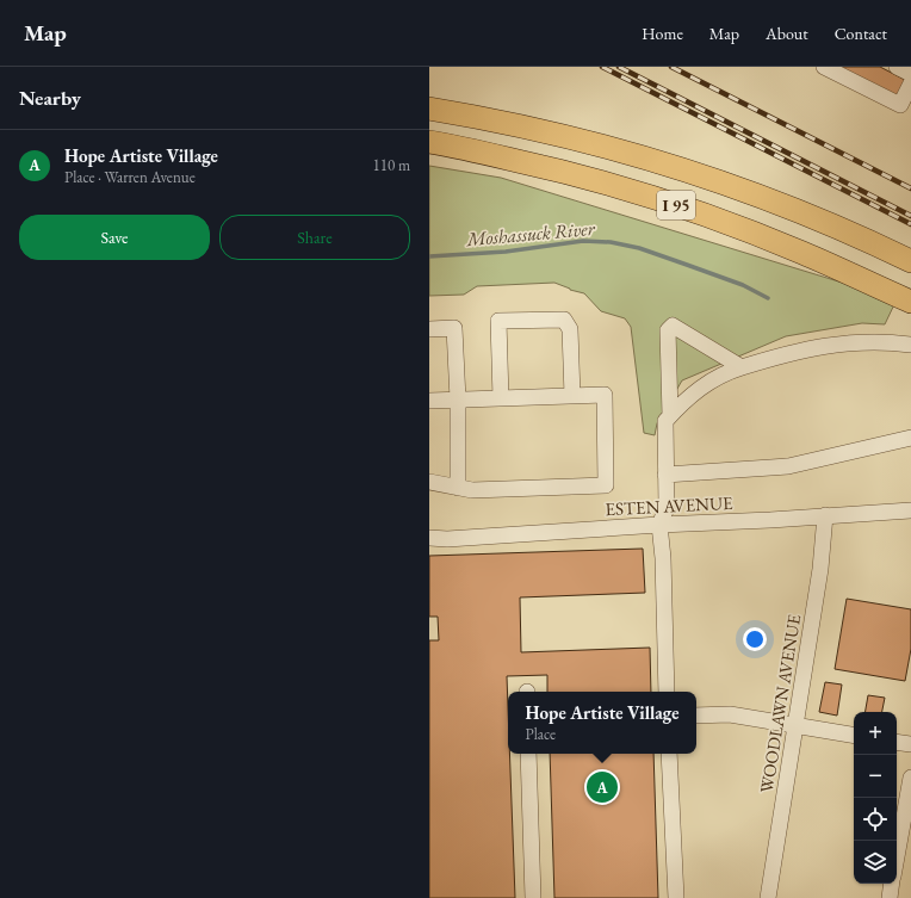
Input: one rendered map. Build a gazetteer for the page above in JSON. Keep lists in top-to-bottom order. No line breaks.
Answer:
{"streets":{"highway":["I 95"],"street":["ESTEN AVENUE","WOODLAWN AVENUE"]},"crossings":[["ESTEN AVENUE","WOODLAWN AVENUE"]],"water":["Moshassuck River"],"page":{"header":"Map","nav":["Home","Map","About","Contact"],"heading":"Nearby","list":[{"mark":"A","name":"Hope Artiste Village","note":"Place · Warren Avenue","value":"110 m"}],"buttons":["Save","Share"],"popup":["Hope Artiste Village","Place"],"map_buttons":["+","−"],"pins":"A"}}
